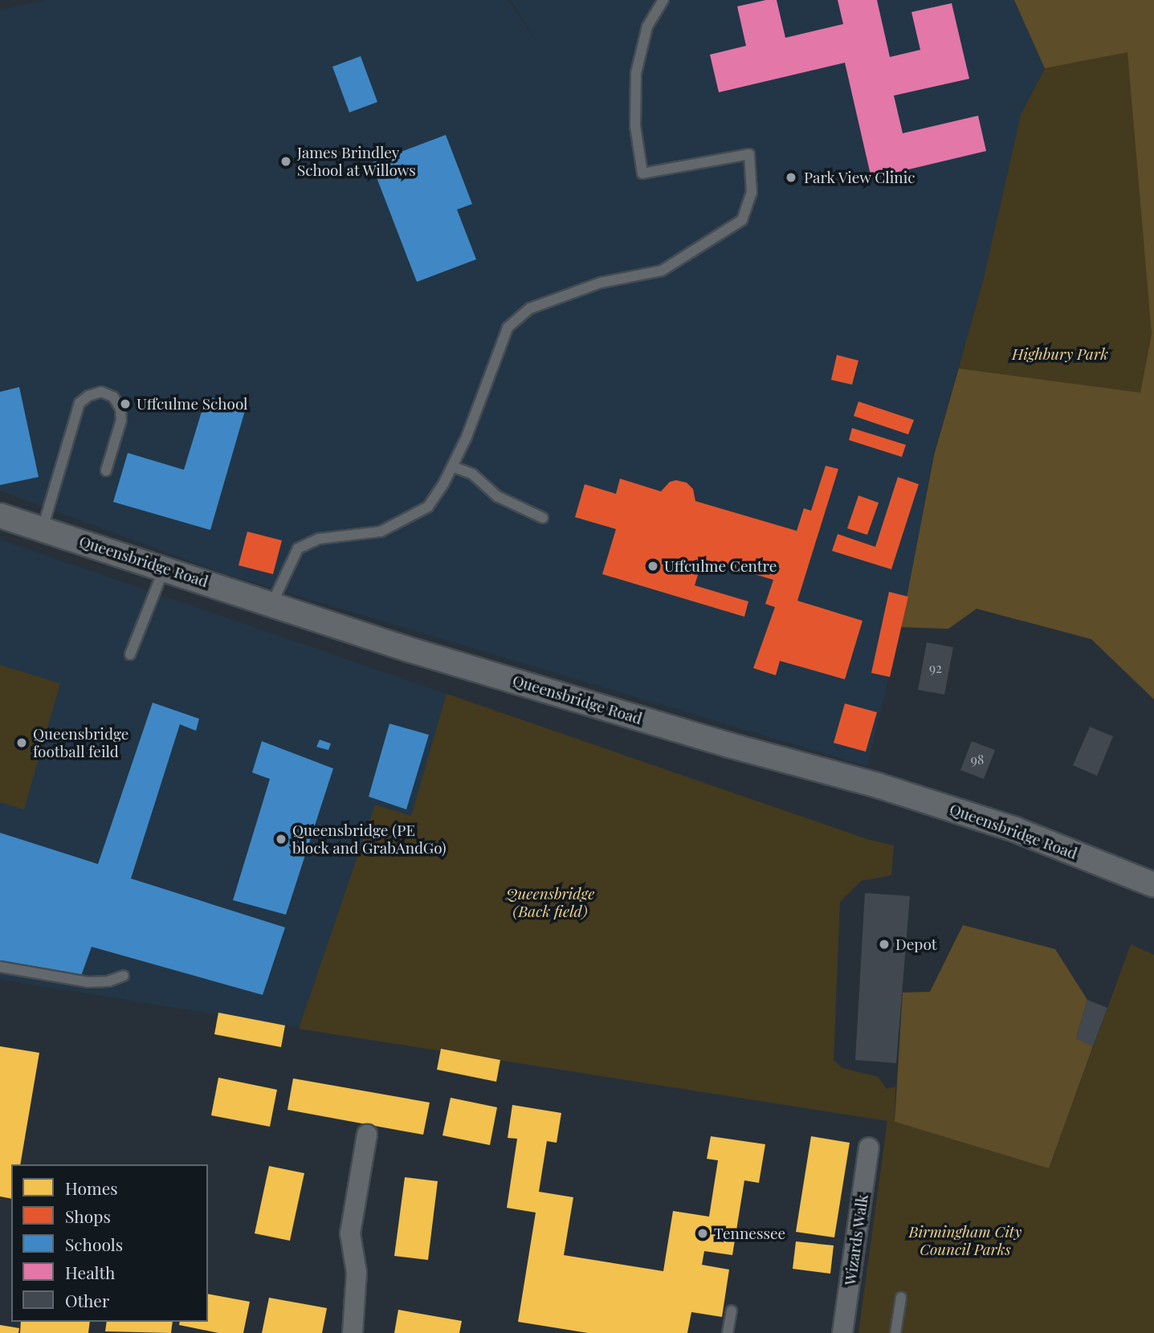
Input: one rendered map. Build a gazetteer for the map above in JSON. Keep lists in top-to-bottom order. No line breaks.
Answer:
{"streets":{"street":["Queensbridge Road","Wizards Walk"]},"parks":["Highbury Park","Queensbridge (Back field)","Birmingham City Council Parks"],"places":["James Brindley School at Willows","Park View Clinic","Uffculme School","Uffculme Centre","Queensbridge football feild","Queensbridge (PE block and GrabAndGo)","Depot","Tennessee"],"house_numbers":["92","98"],"legend":["Homes","Shops","Schools","Health","Other"]}
